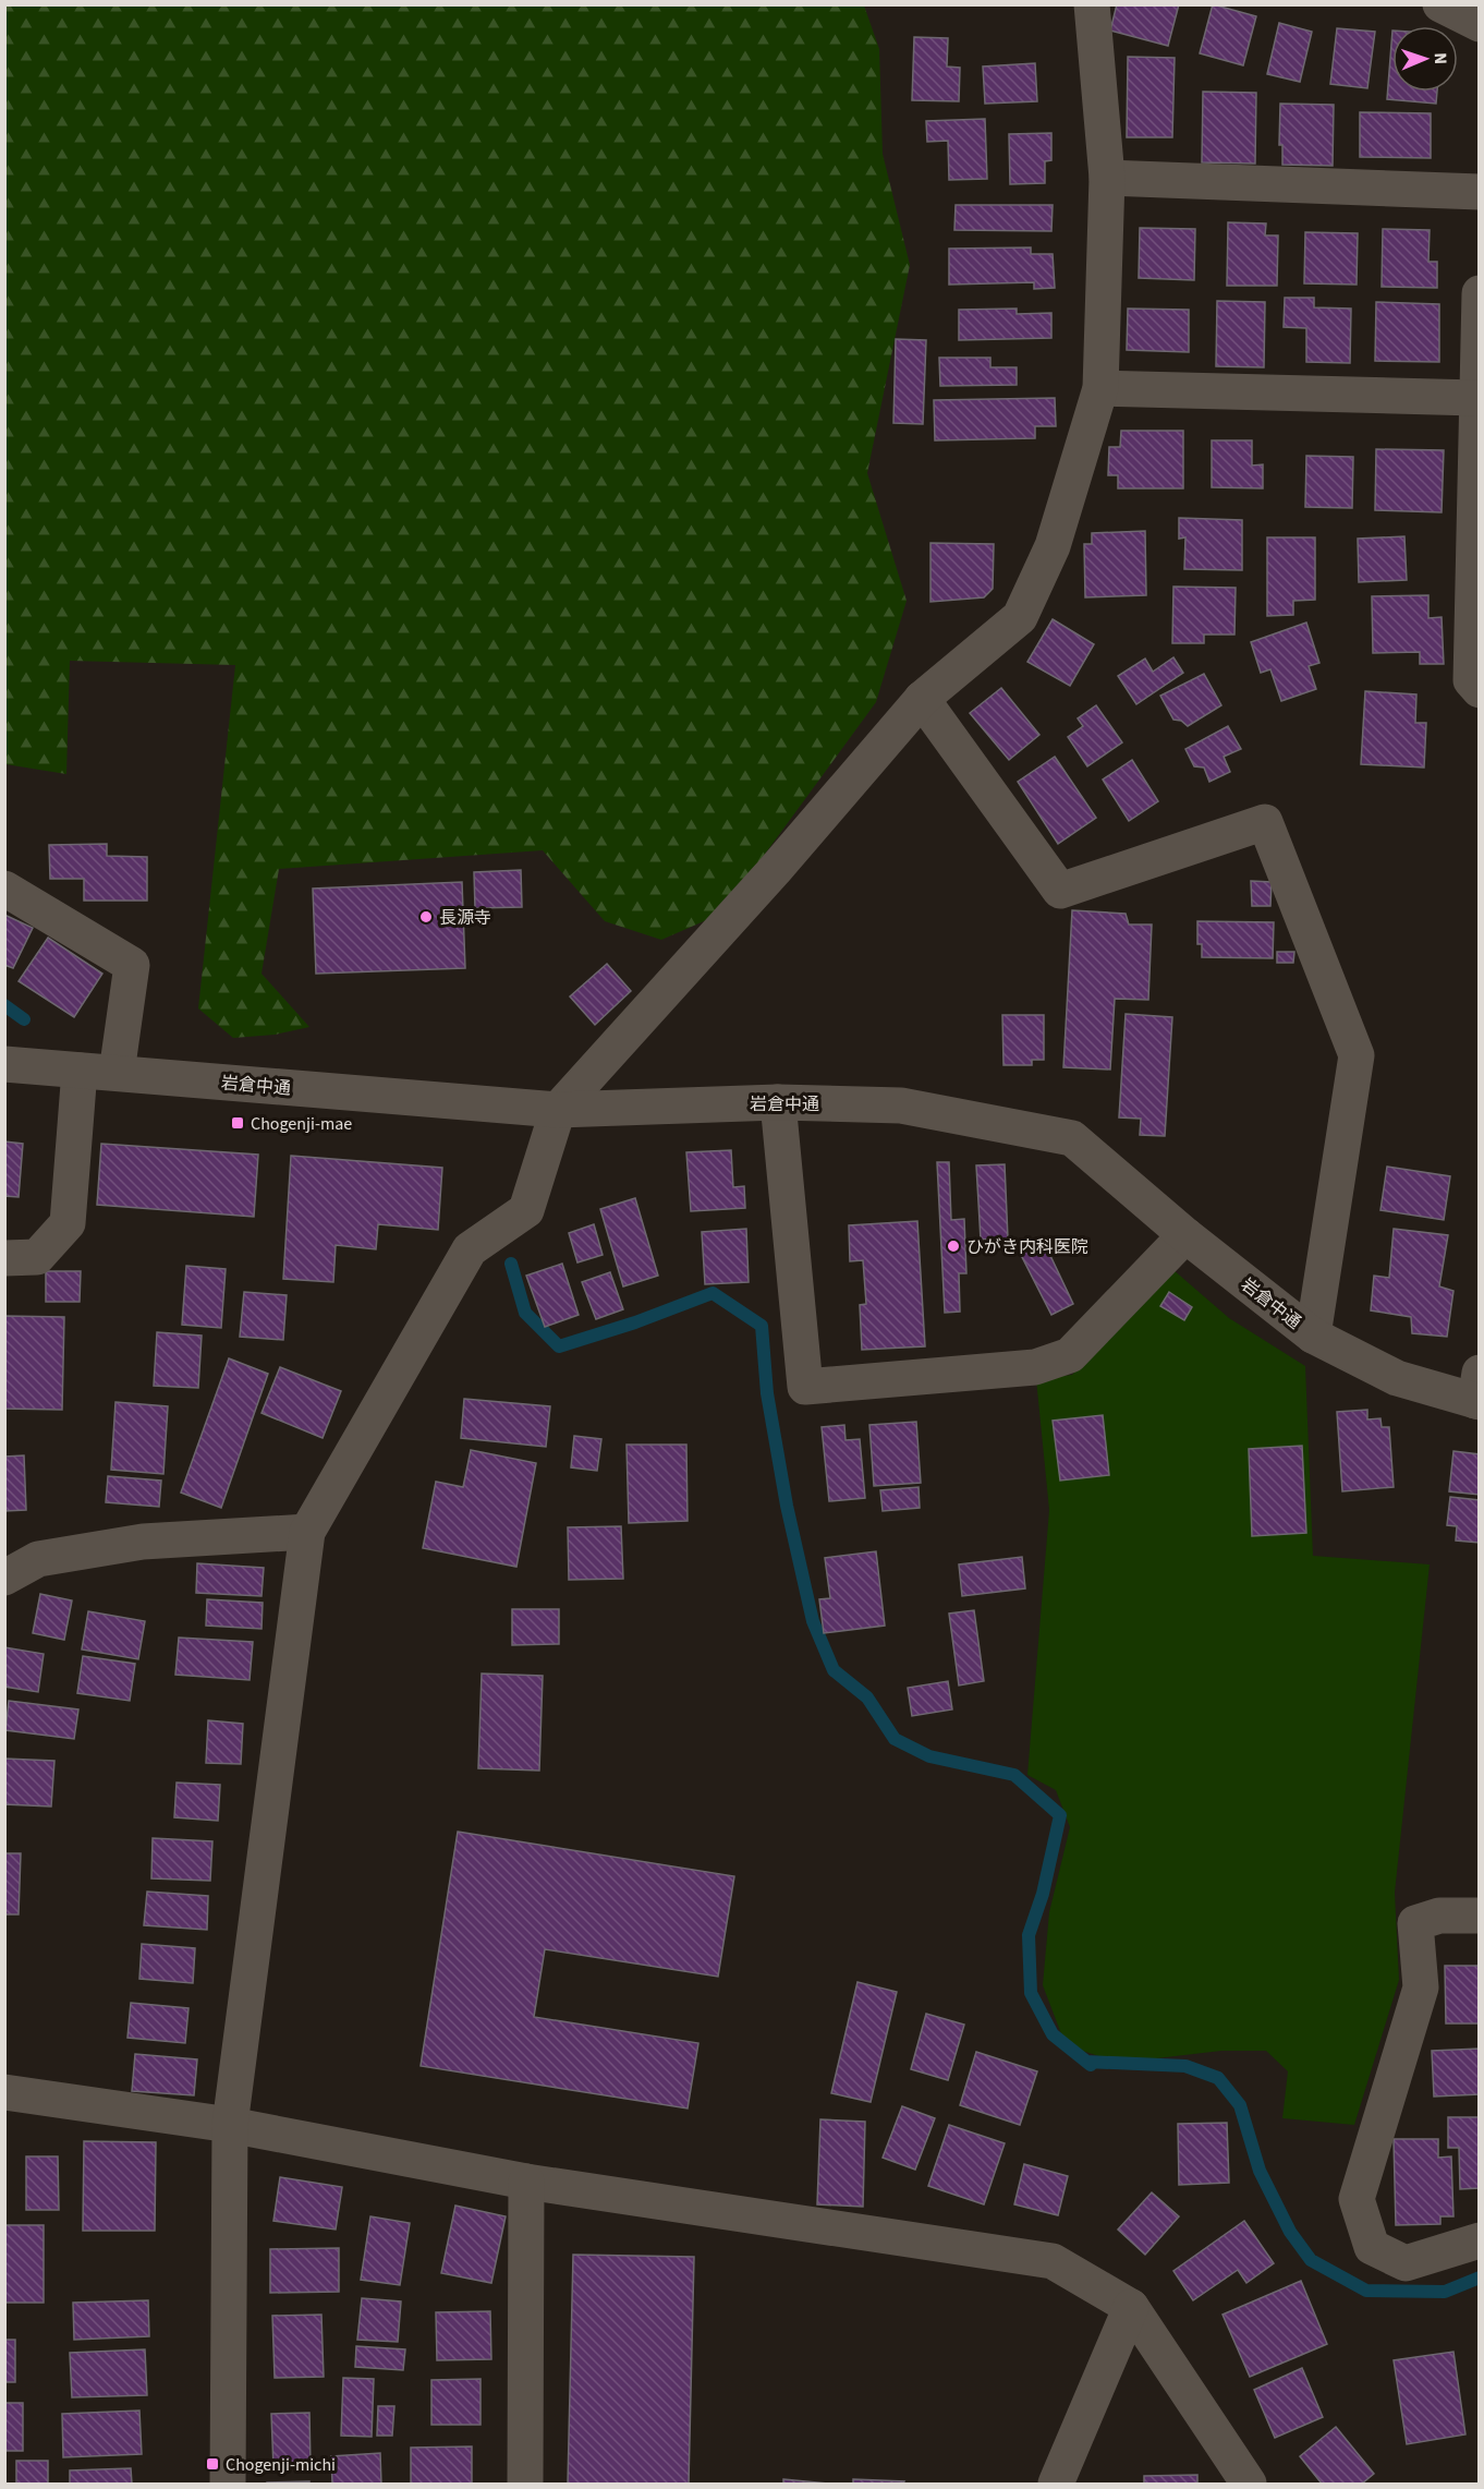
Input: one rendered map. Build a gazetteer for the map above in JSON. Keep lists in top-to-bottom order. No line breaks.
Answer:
{"streets":{"street":["岩倉中通"]},"places":{"other":["長源寺","ひがき内科医院"],"transit":["Chogenji-mae","Chogenji-michi"]},"north":"right"}
